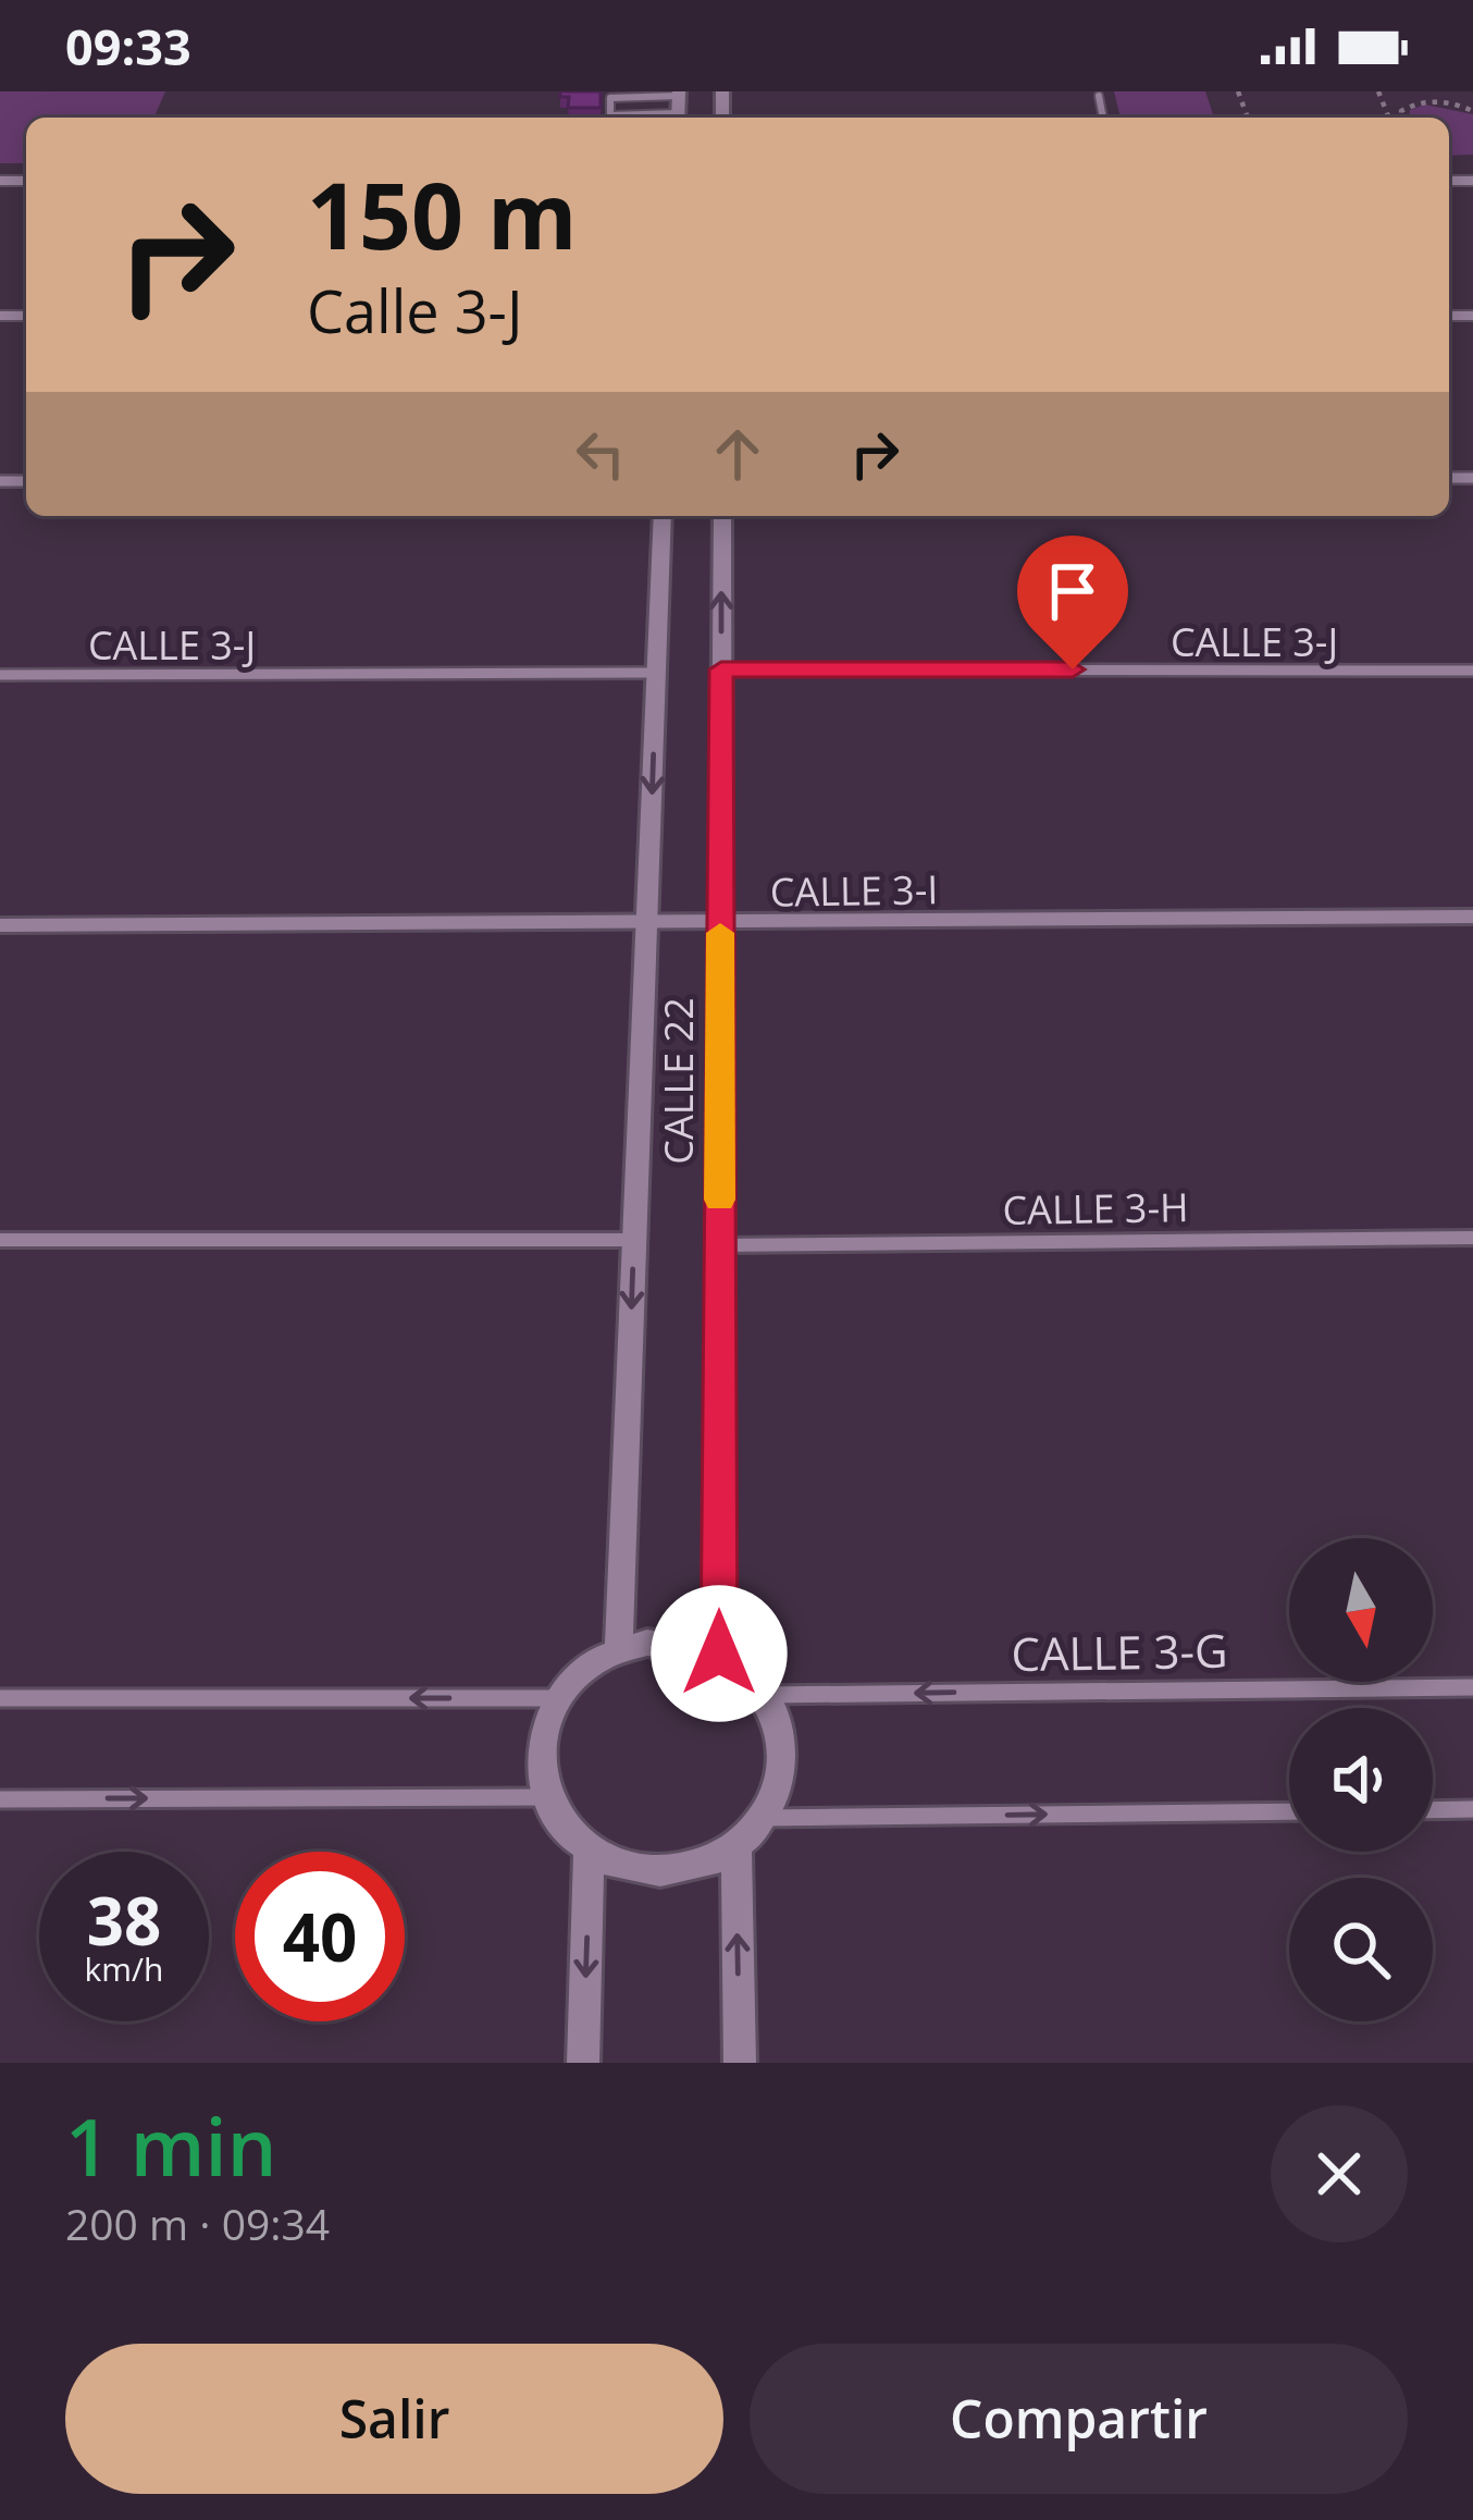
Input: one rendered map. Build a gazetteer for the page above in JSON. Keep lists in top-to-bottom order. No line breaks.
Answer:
{"streets":{"street":["CALLE 3-J","CALLE 3-I","CALLE 22","CALLE 3-H","CALLE 3-G"]},"crossings":[["CALLE 3-J","CALLE 22"],["CALLE 3-I","CALLE 22"],["CALLE 22","CALLE 3-H"],["CALLE 22","CALLE 3-G"]],"one_way":["CALLE 3-G"],"north":"bottom","page":{"status":"09:33","turn":["150 m","Calle 3-J"],"speed":"38 km/h","limit":"40","heading":["1 min","200 m · 09:34"],"buttons":["Salir","Compartir"]}}
